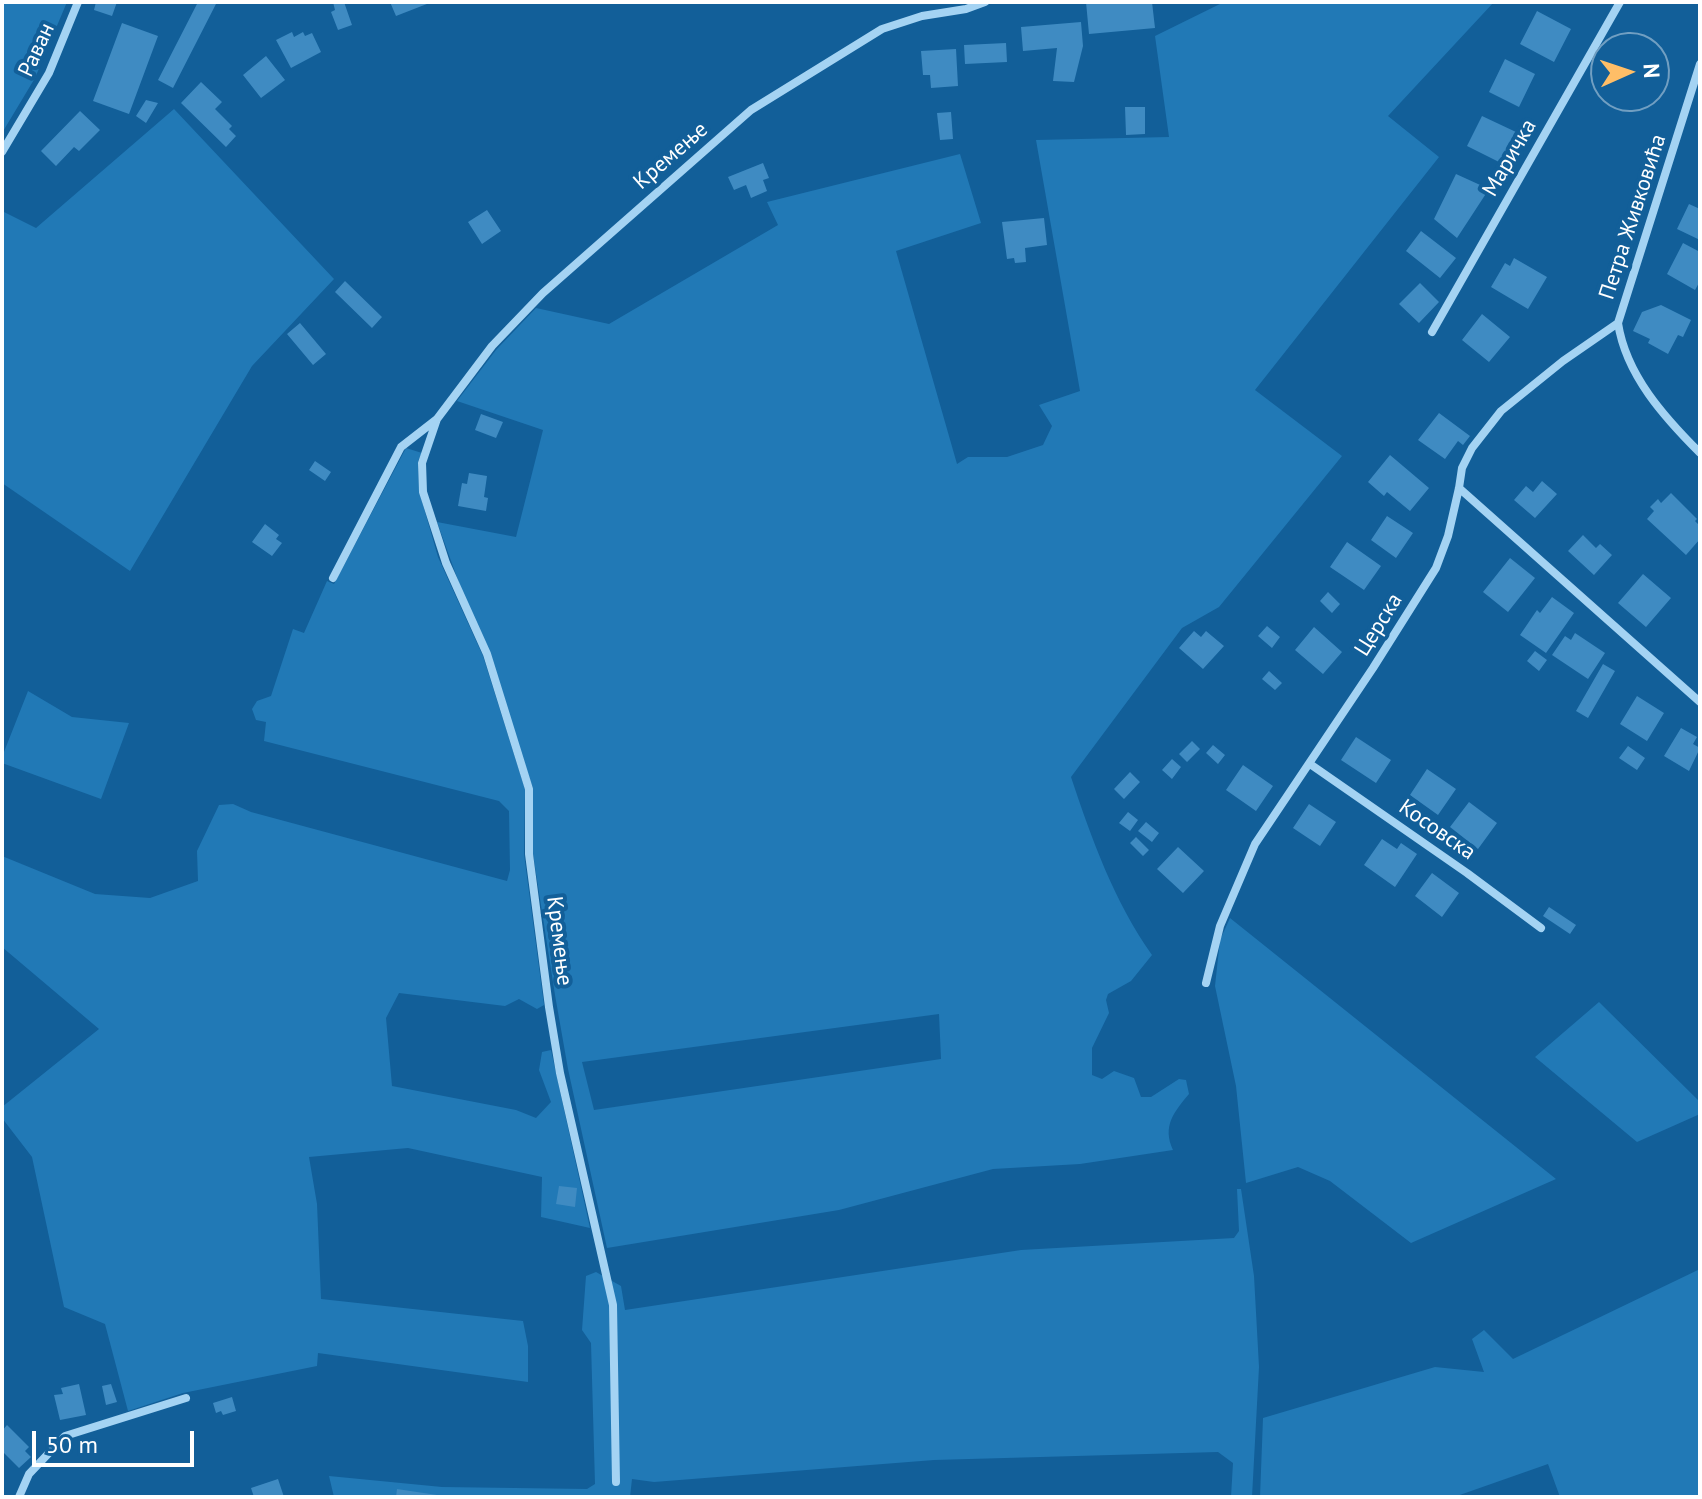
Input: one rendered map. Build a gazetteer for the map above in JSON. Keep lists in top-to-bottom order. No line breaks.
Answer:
{"streets":{"street":["Раван","Кремење","Маричка","Петра Живковића","Церска","Косовска"]},"crossings":[["Петра Живковића","Церска"],["Церска","Косовска"]],"scale_bar":"50 m","north":"right"}
